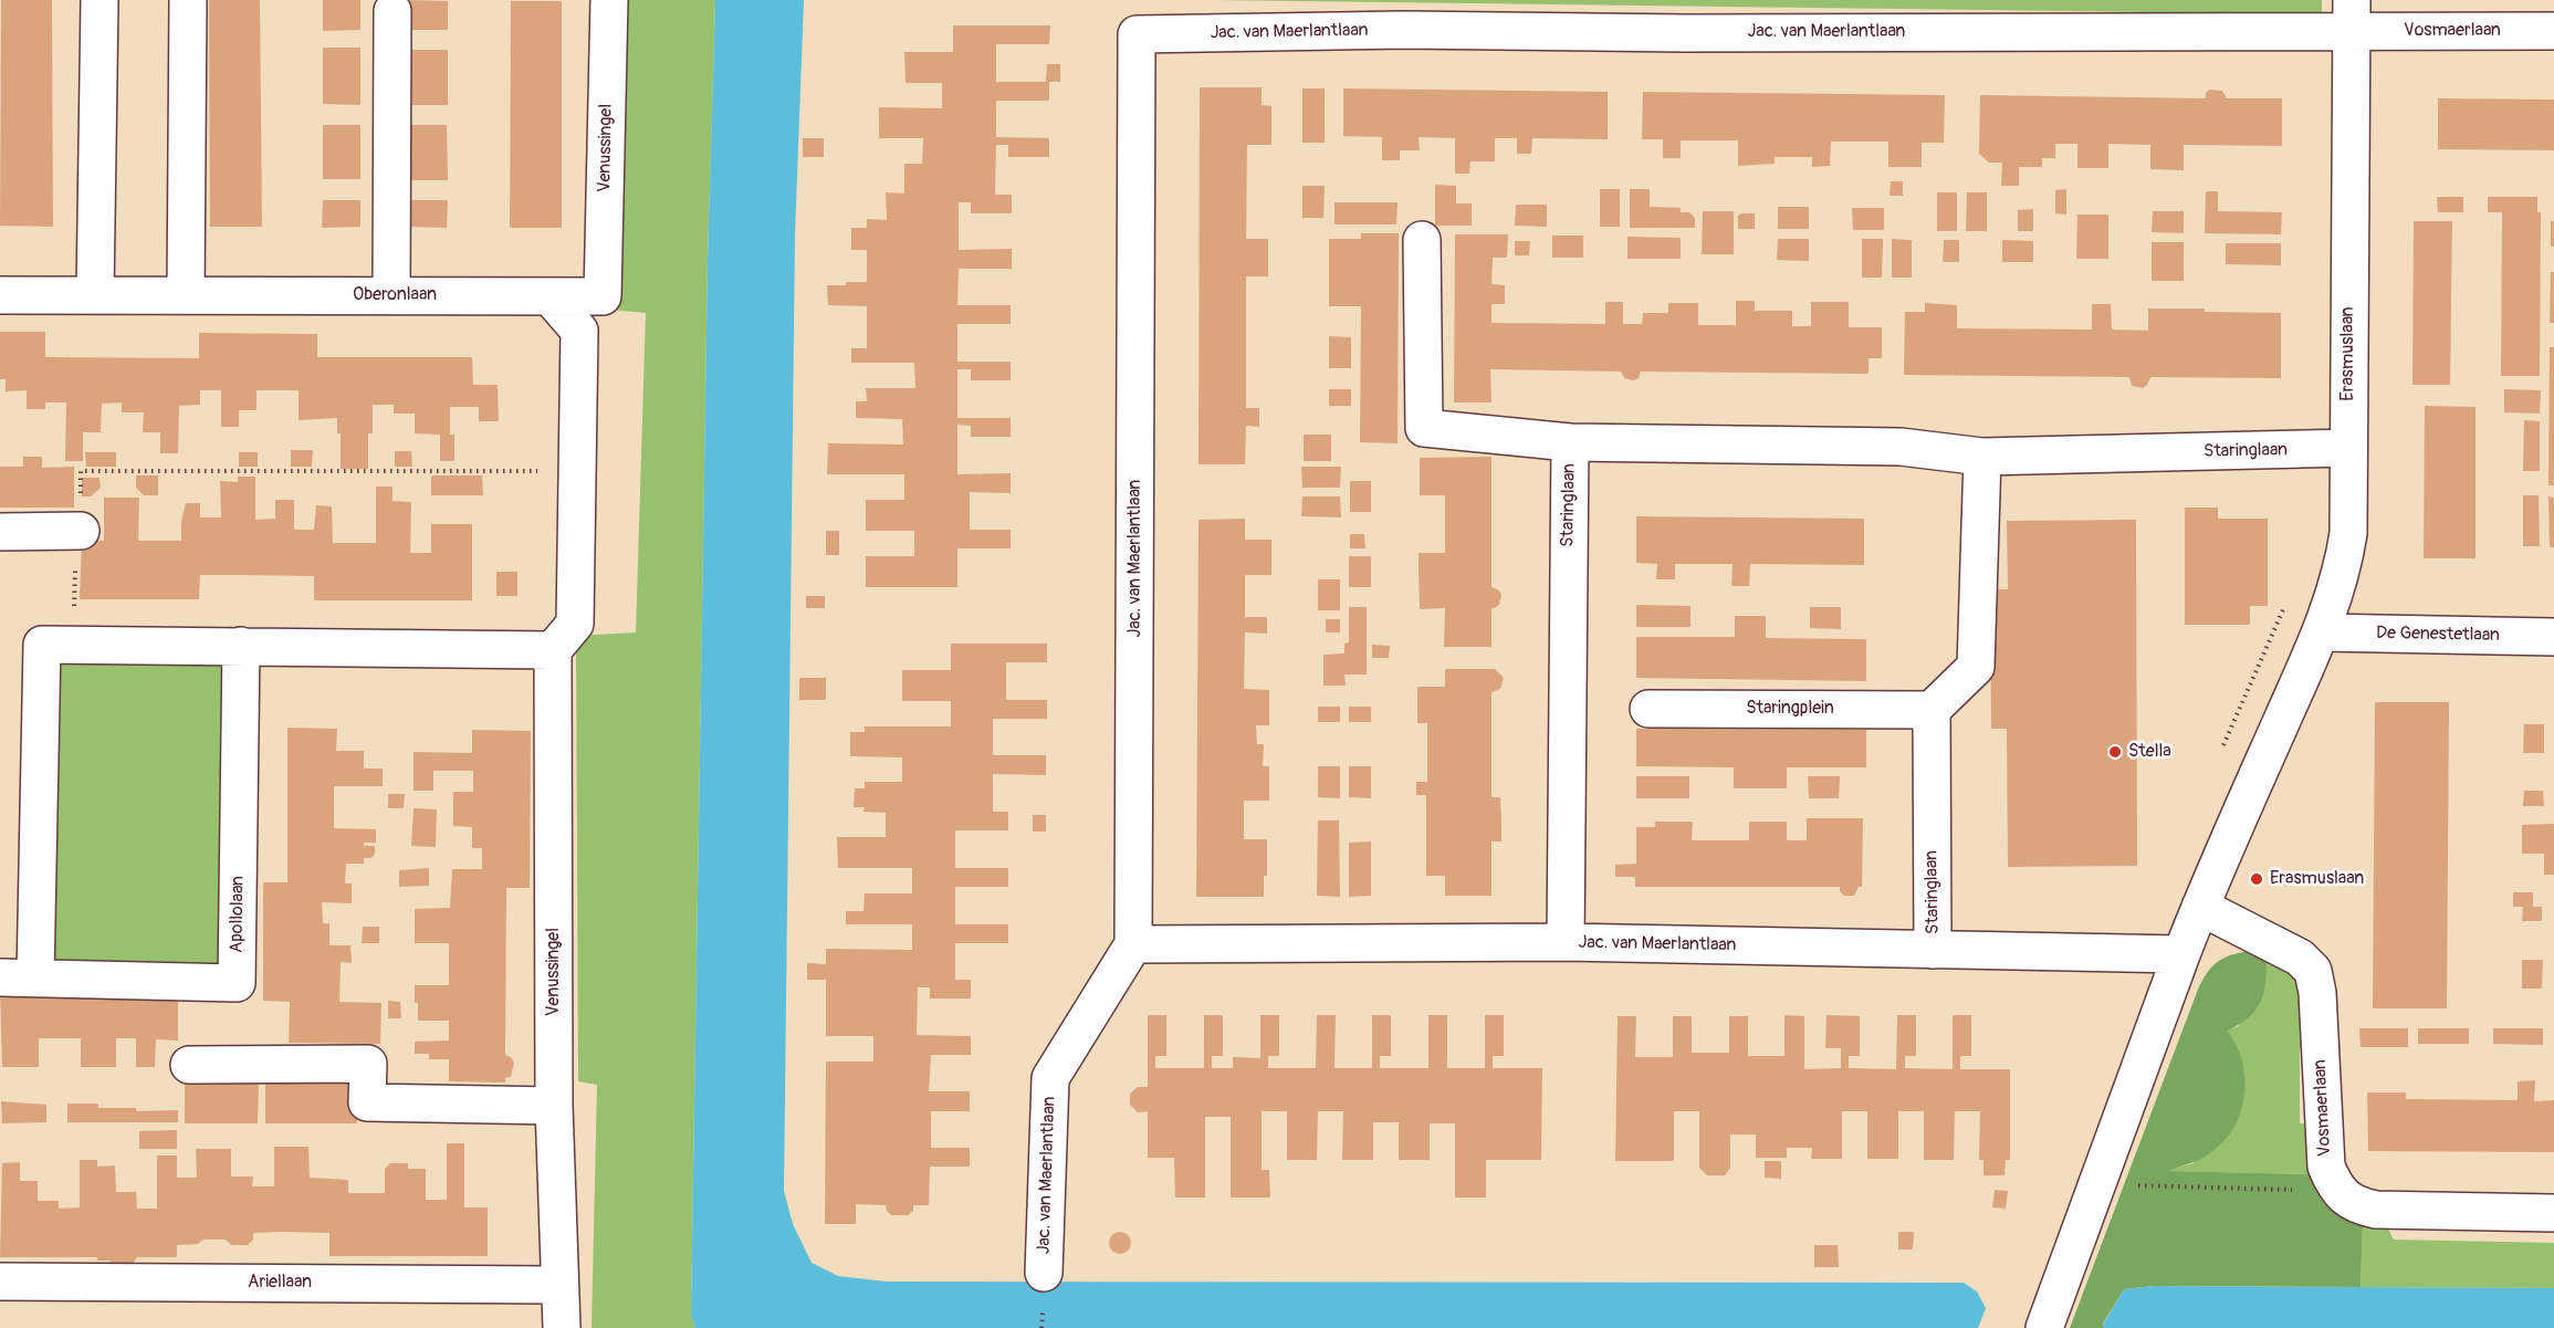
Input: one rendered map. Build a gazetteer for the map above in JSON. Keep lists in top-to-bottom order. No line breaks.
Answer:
{"streets":{"street":["Vosmaerlaan","Jac. van Maerlantlaan","Venussingel","Oberonlaan","Erasmuslaan","Staringlaan","De Genestetlaan","Staringplein","Apollolaan","Ariellaan"]},"crossings":[["Vosmaerlaan","Jac. van Maerlantlaan"],["Vosmaerlaan","Erasmuslaan"],["Jac. van Maerlantlaan","Erasmuslaan"],["Jac. van Maerlantlaan","Staringlaan"],["Venussingel","Oberonlaan"],["Venussingel","Ariellaan"],["Erasmuslaan","Staringlaan"],["Erasmuslaan","De Genestetlaan"],["Staringlaan","Staringplein"]],"places":["Stella","Erasmuslaan"]}
